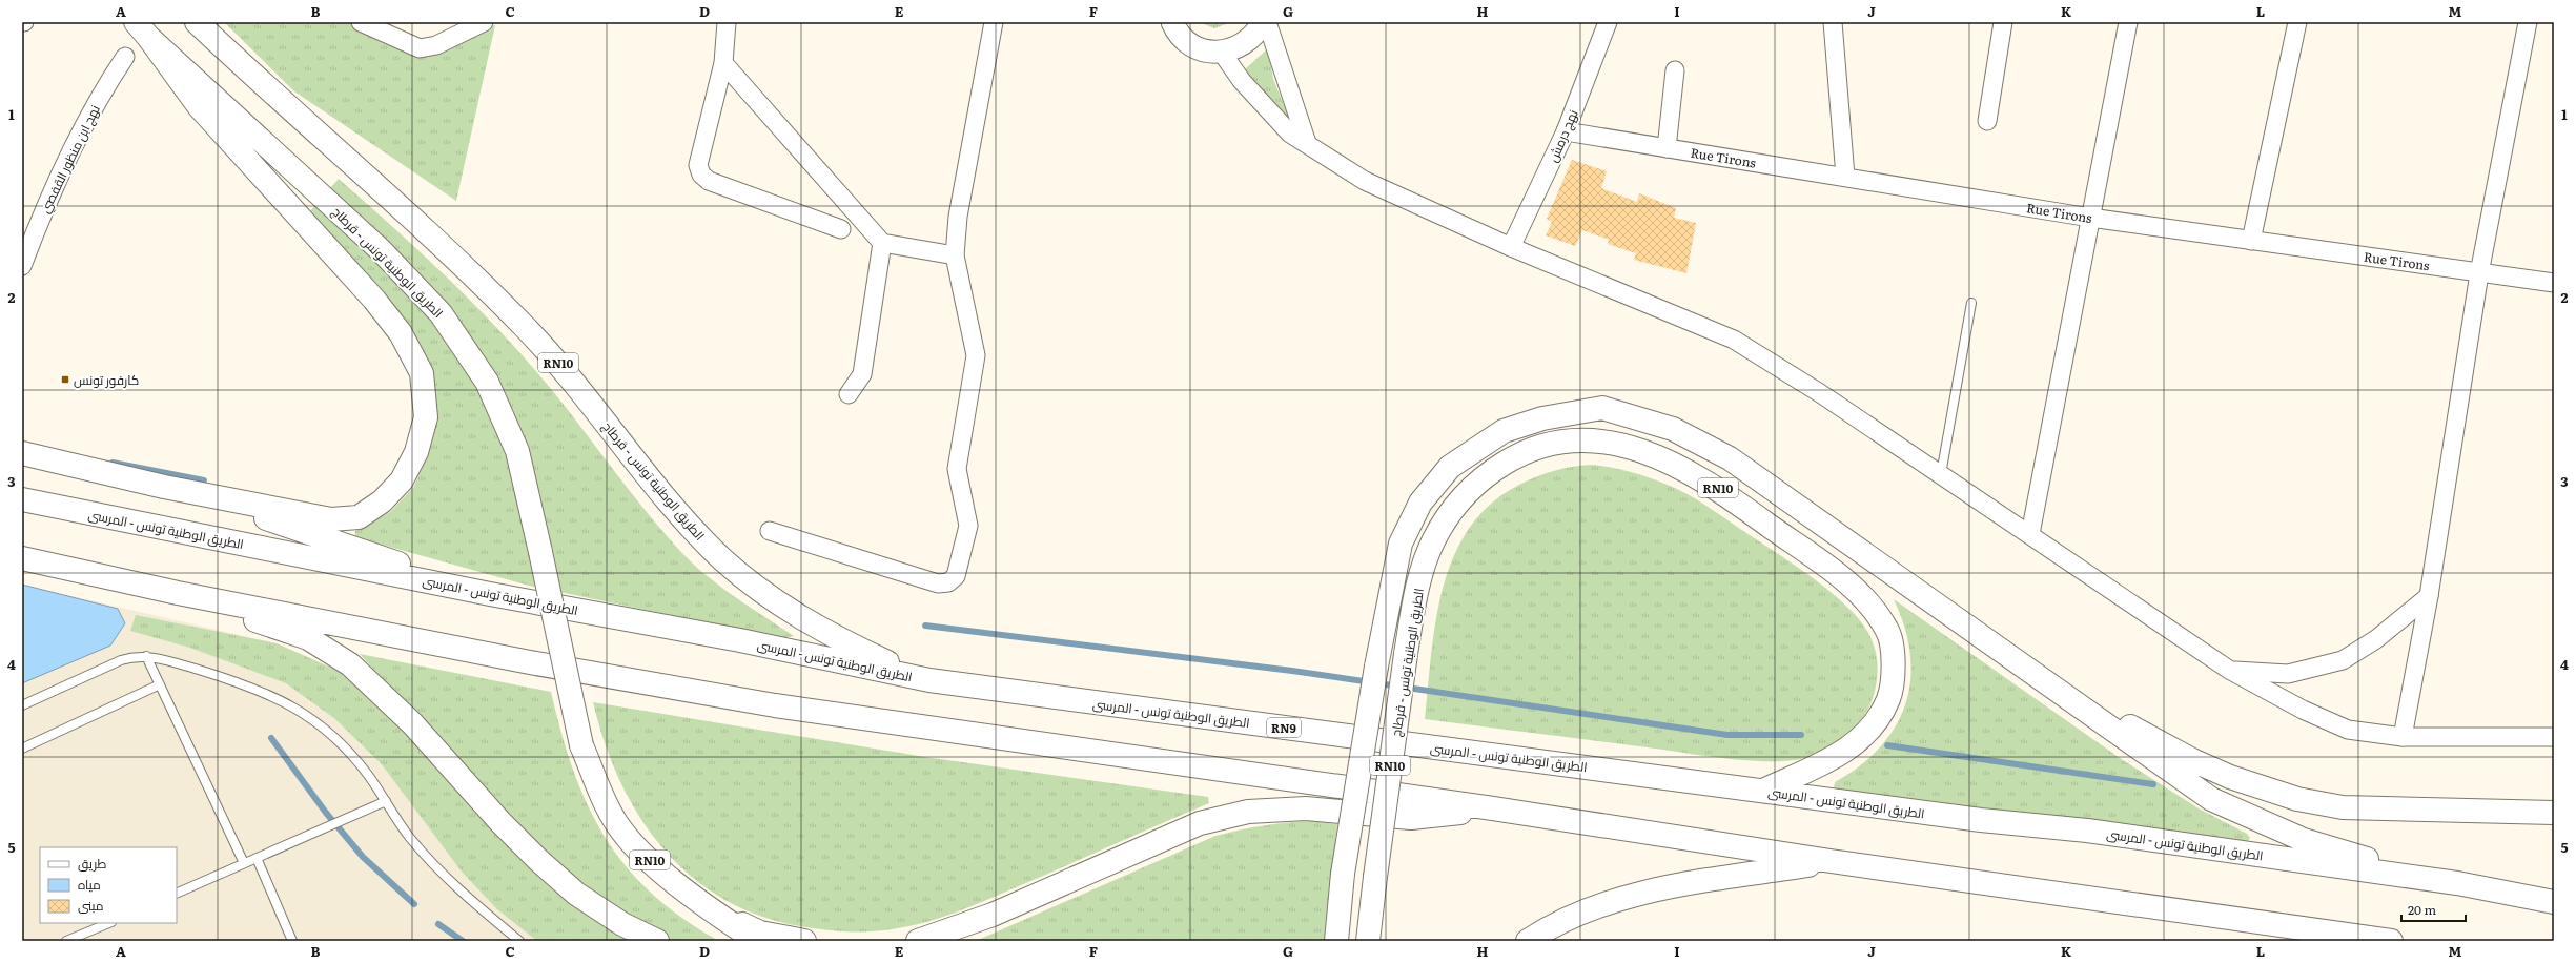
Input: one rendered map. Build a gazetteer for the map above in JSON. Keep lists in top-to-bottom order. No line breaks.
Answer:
{"streets":{"highway":["الطريق الوطنية تونس - قرطاج","RN10","الطريق الوطنية تونس - المرسى","RN9"],"street":["نهج درمش","Rue Tirons","نهج ابن منظور القفصي"]},"crossings":[["نهج درمش","Rue Tirons"],["الطريق الوطنية تونس - قرطاج","الطريق الوطنية تونس - المرسى"]],"places":{"transit":["كارفور تونس"]},"legend":["طريق","مياه","مبنى"],"scale_bar":"20 m","grid":{"columns":["A","B","C","D","E","F","G","H","I","J","K","L","M"],"rows":["1","2","3","4","5"]}}
